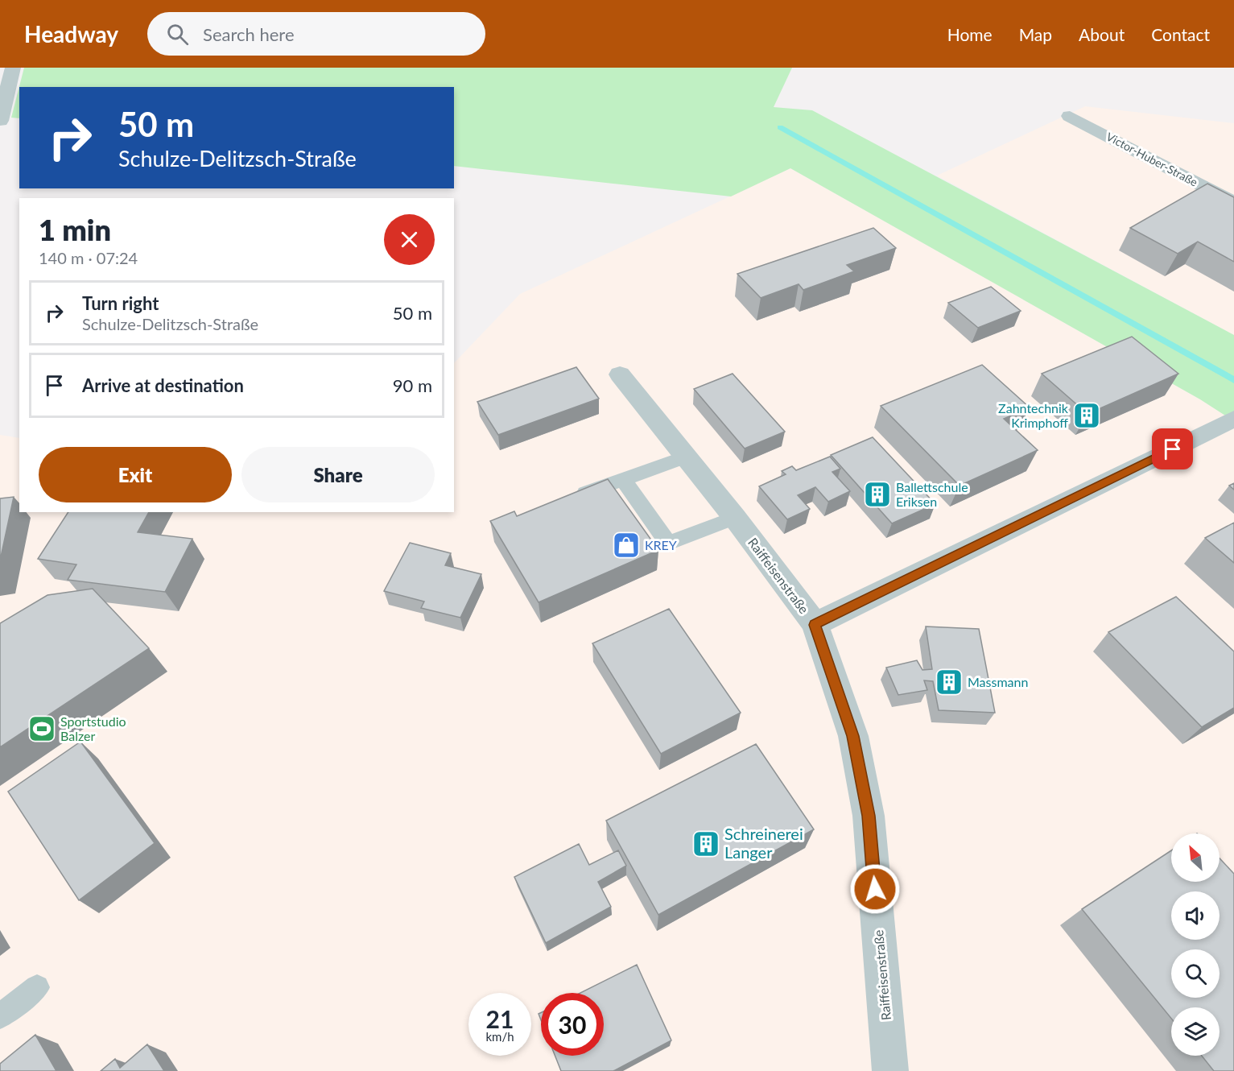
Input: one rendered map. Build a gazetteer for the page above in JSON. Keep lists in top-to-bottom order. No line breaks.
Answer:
{"streets":{"street":["Victor-Huber-Straße","Raiffeisenstraße"]},"places":{"building":["Zahntechnik Krimphoff","Ballettschule Eriksen","Massmann","Schreinerei Langer"],"shop":["KREY"],"sports":["Sportstudio Balzer"]},"north":"top left","page":{"header":"Headway","search":"Search here","nav":["Home","Map","About","Contact"],"turn":["50 m","Schulze-Delitzsch-Straße"],"heading":["1 min","140 m · 07:24"],"list":[{"name":"Turn right","note":"Schulze-Delitzsch-Straße","value":"50 m"},{"name":"Arrive at destination","value":"90 m"}],"buttons":["Exit","Share"],"speed":"21 km/h","limit":"30"}}
